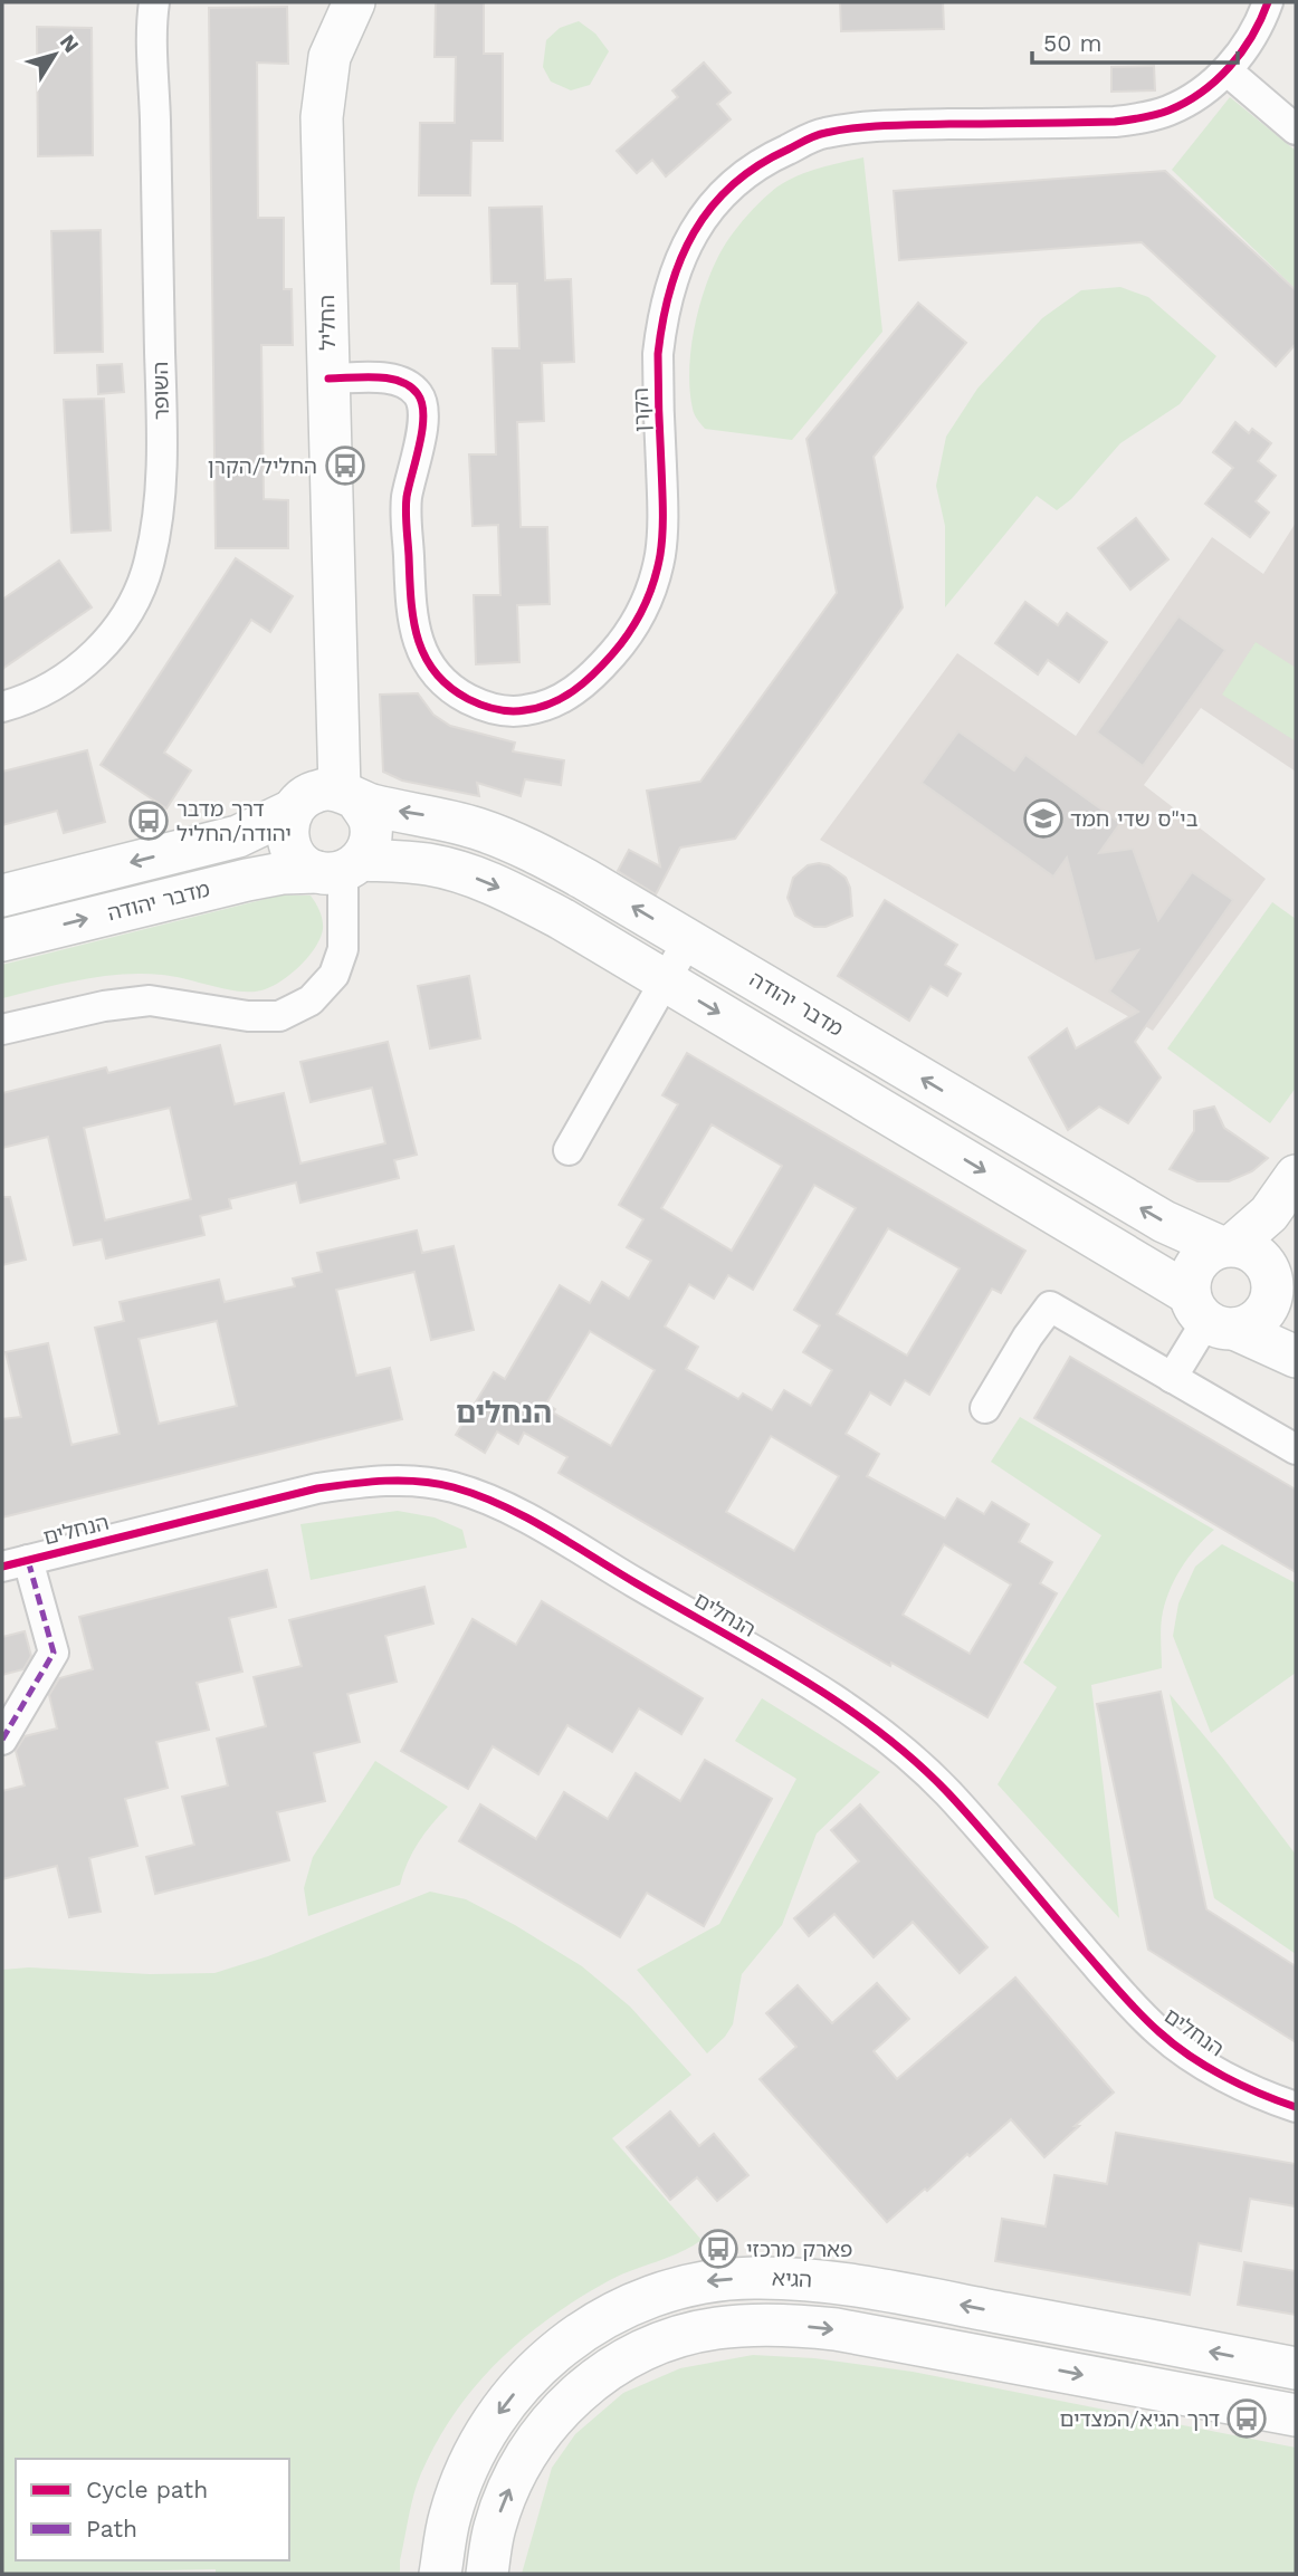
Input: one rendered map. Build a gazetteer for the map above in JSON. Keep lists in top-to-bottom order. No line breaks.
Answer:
{"streets":{"street":["החליל","השופר","הקרן","מדבר יהודה","הנחלים","הגיא"]},"crossings":[["החליל","הקרן"],["החליל","מדבר יהודה"]],"one_way":["הגיא"],"districts":["הנחלים"],"places":{"bus stop":["החליל/הקרן","דרך מדבר יהודה/החליל","פארק מרכזי","דרך הגיא/המצדים"],"school or university":["בי\"ס שדי חמד"]},"legend":["Cycle path","Path"],"scale_bar":"50 m","north":"top right"}
